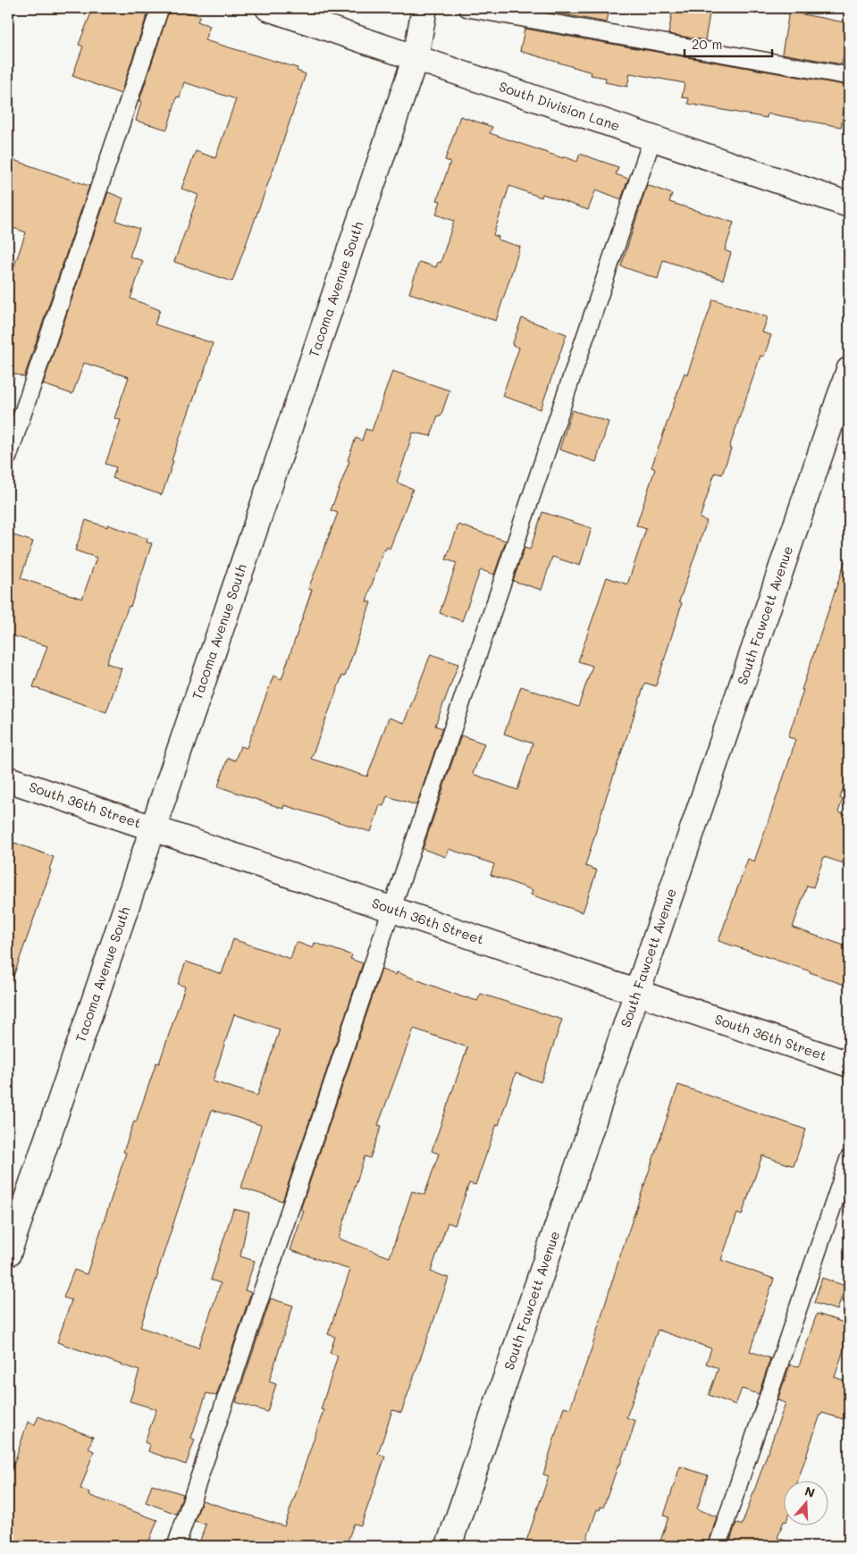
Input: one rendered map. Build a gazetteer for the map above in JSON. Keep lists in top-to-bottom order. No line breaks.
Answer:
{"streets":{"street":["South Division Lane","Tacoma Avenue South","South Fawcett Avenue","South 36th Street"]},"crossings":[["South Division Lane","Tacoma Avenue South"],["Tacoma Avenue South","South 36th Street"],["South Fawcett Avenue","South 36th Street"]],"scale_bar":"20 m","north":"top"}
